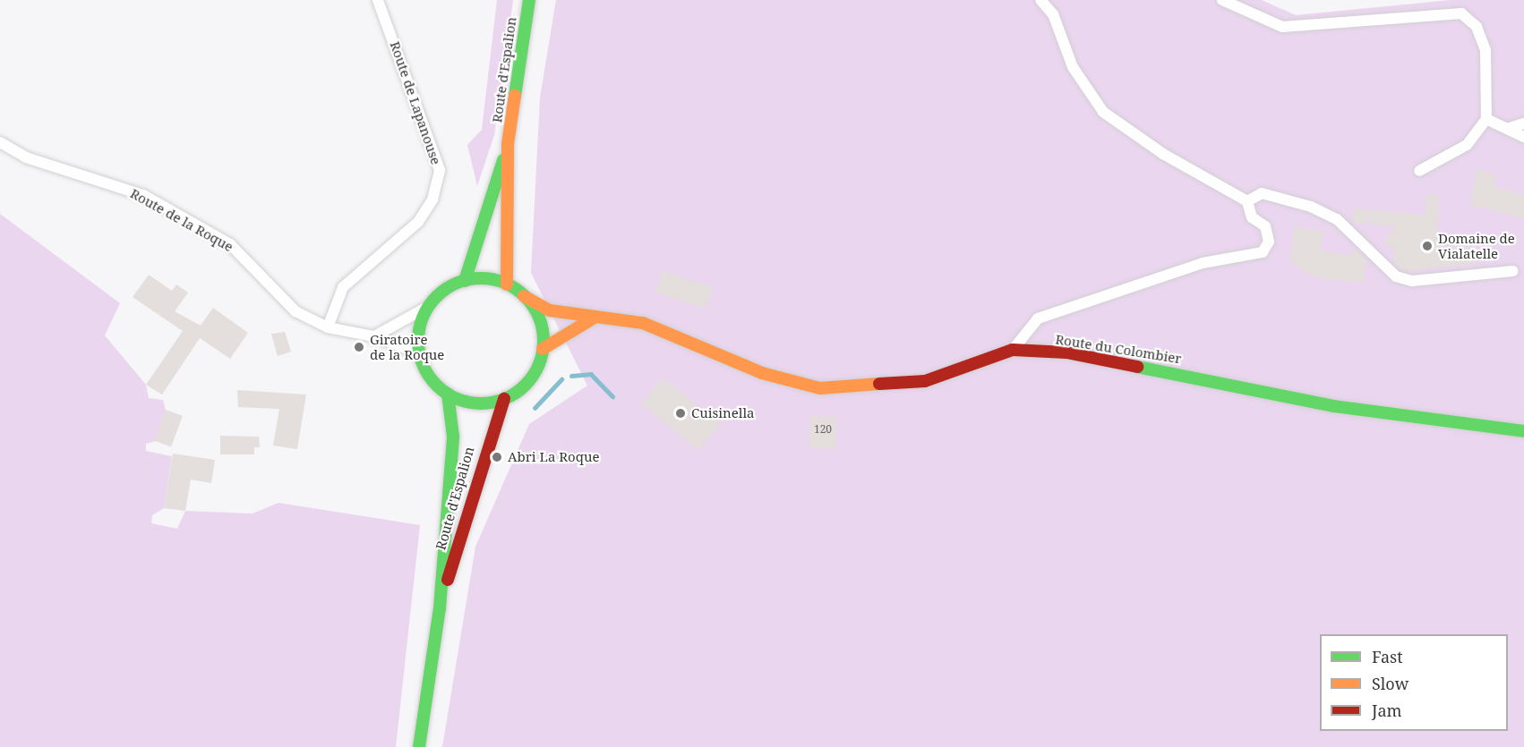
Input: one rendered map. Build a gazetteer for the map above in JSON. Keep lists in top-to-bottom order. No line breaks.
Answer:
{"streets":{"main road":["Route d'Espalion","Route du Colombier"],"street":["Route de Lapanouse","Route de la Roque"]},"crossings":[["Route d'Espalion","Route de la Roque"],["Route d'Espalion","Route du Colombier"],["Route de Lapanouse","Route de la Roque"],["Route de la Roque","Route du Colombier"]],"places":["Domaine de Vialatelle","Giratoire de la Roque","Cuisinella","Abri La Roque"],"house_numbers":["120"],"legend":["Fast","Slow","Jam"]}
